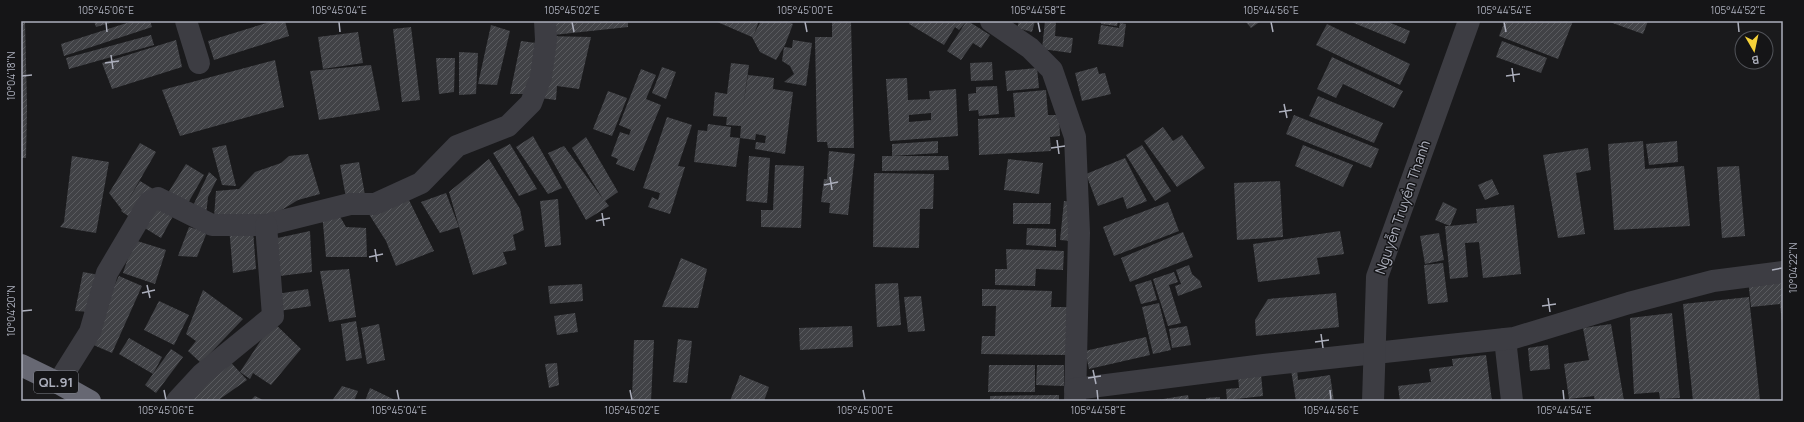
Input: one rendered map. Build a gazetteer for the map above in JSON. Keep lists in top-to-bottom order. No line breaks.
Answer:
{"streets":{"highway":["QL.91"],"street":["Nguyễn Truyền Thanh"]},"north":"bottom","coordinates":["105°45'06\"E","105°45'04\"E","105°45'02\"E","105°45'00\"E","105°44'58\"E","105°44'56\"E","105°44'54\"E","105°44'52\"E","10°04'18\"N","10°04'22\"N","10°04'20\"N"]}
